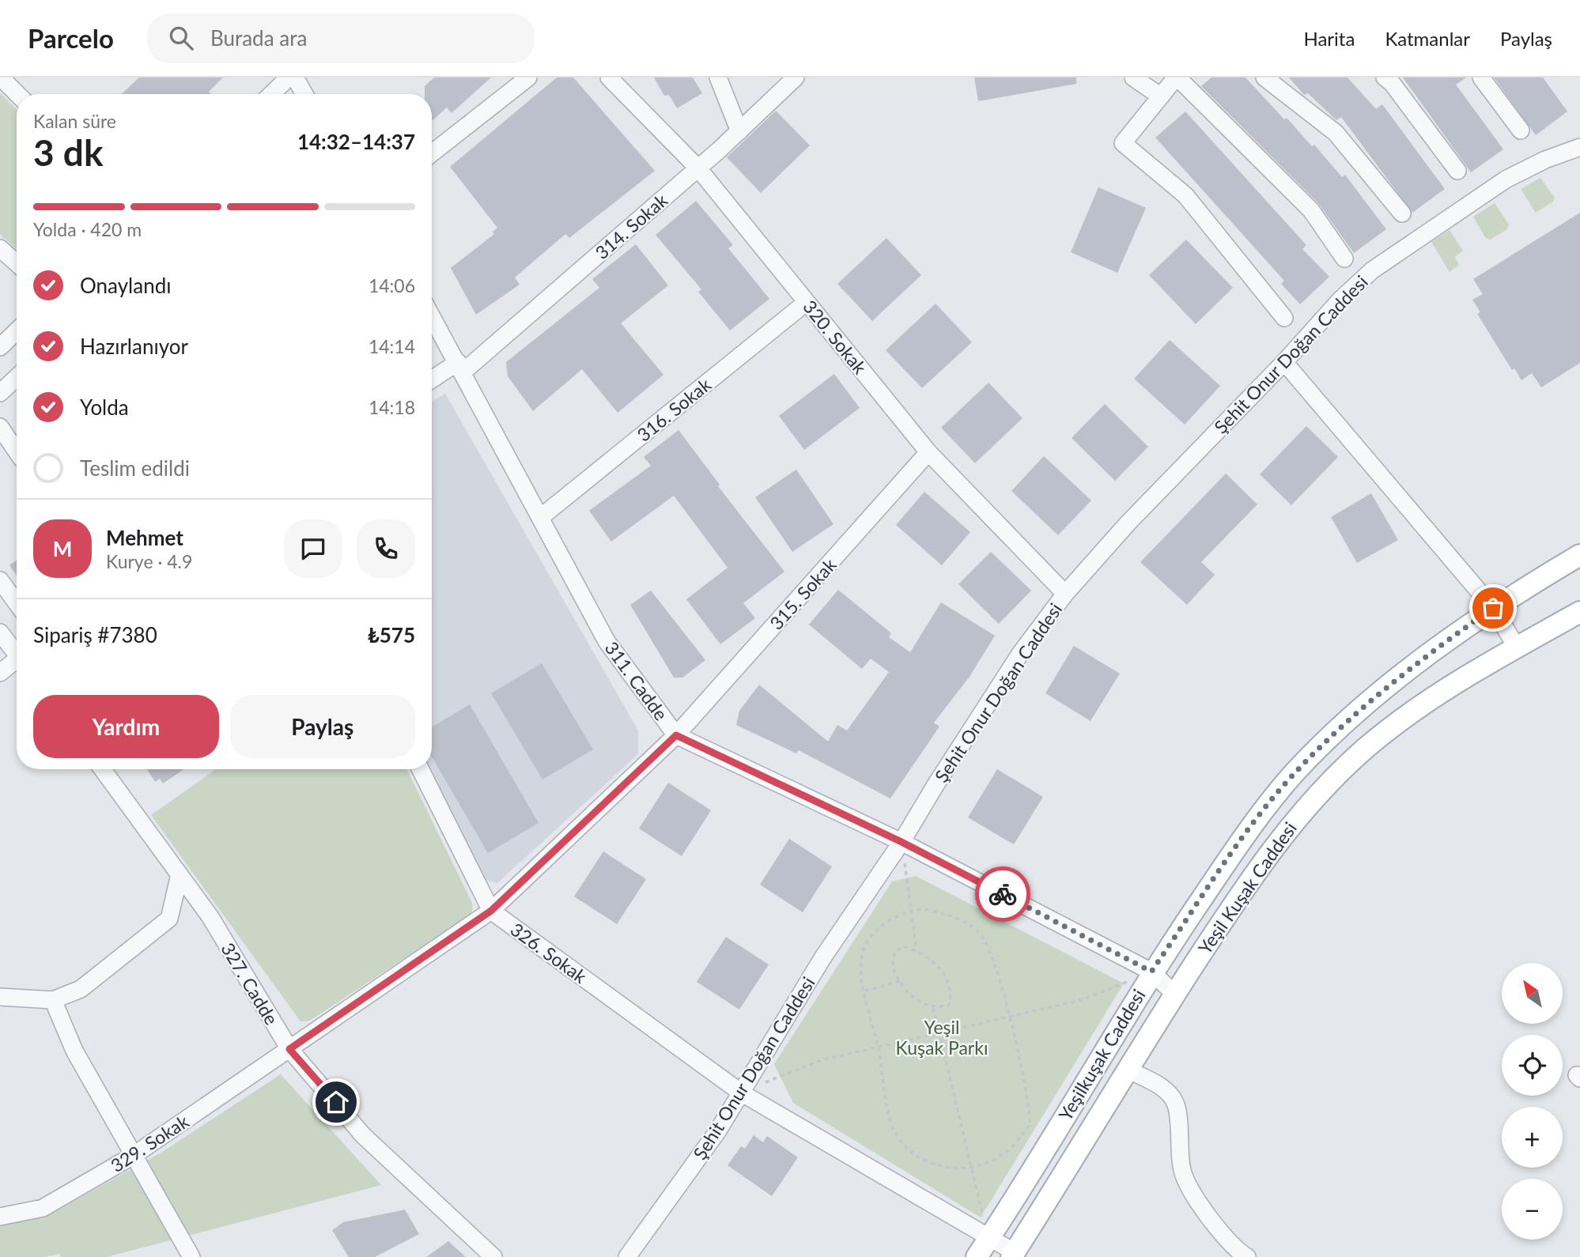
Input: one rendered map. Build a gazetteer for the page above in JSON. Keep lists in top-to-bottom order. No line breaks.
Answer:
{"streets":{"main road":["Yeşil Kuşak Caddesi","Yeşilkuşak Caddesi"],"street":["314. Sokak","320. Sokak","Şehit Onur Doğan Caddesi","316. Sokak","315. Sokak","311. Cadde","326. Sokak","327. Cadde","329. Sokak"]},"crossings":[["314. Sokak","320. Sokak"],["314. Sokak","311. Cadde"],["320. Sokak","Şehit Onur Doğan Caddesi"],["320. Sokak","316. Sokak"],["320. Sokak","315. Sokak"],["Şehit Onur Doğan Caddesi","311. Cadde"],["Şehit Onur Doğan Caddesi","326. Sokak"],["316. Sokak","311. Cadde"],["315. Sokak","311. Cadde"],["315. Sokak","326. Sokak"],["315. Sokak","329. Sokak"],["311. Cadde","Yeşil Kuşak Caddesi"],["311. Cadde","Yeşilkuşak Caddesi"],["Yeşil Kuşak Caddesi","326. Sokak"],["326. Sokak","Yeşilkuşak Caddesi"],["326. Sokak","329. Sokak"],["327. Cadde","329. Sokak"]],"parks":["Yeşil Kuşak Parkı"],"north":"top left","page":{"header":"Parcelo","search":"Burada ara","nav":["Harita","Katmanlar","Paylaş"],"heading":["3 dk","Kalan süre","14:32–14:37"],"panel":["Mehmet","Kurye · 4.9","Sipariş #7380","₺575"],"bar":"Yolda · 420 m","list":[["Onaylandı","14:06"],["Hazırlanıyor","14:14"],["Yolda","14:18"],"Teslim edildi"],"round":"M","buttons":["Yardım","Paylaş"],"map_buttons":["+","−"]}}
